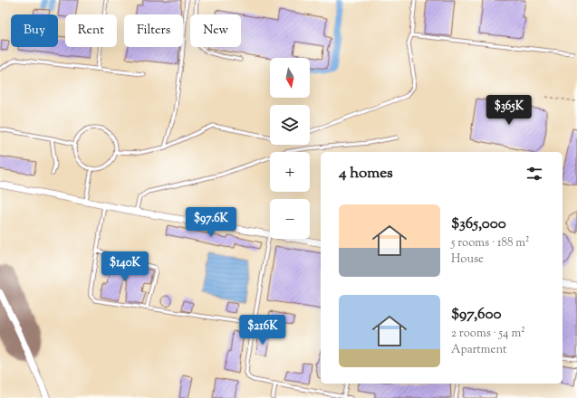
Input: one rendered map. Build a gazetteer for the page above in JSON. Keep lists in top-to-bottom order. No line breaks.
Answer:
{"north":"bottom","page":{"chip":["Buy","Rent","Filters","New"],"map_buttons":["+","−"],"price":["$365K","$97.6K","$140K","$216K"],"heading":"4 homes","list":[{"name":"$365,000","note":"5 rooms · 188 m² · House"},{"name":"$97,600","note":"2 rooms · 54 m² · Apartment"}]}}
